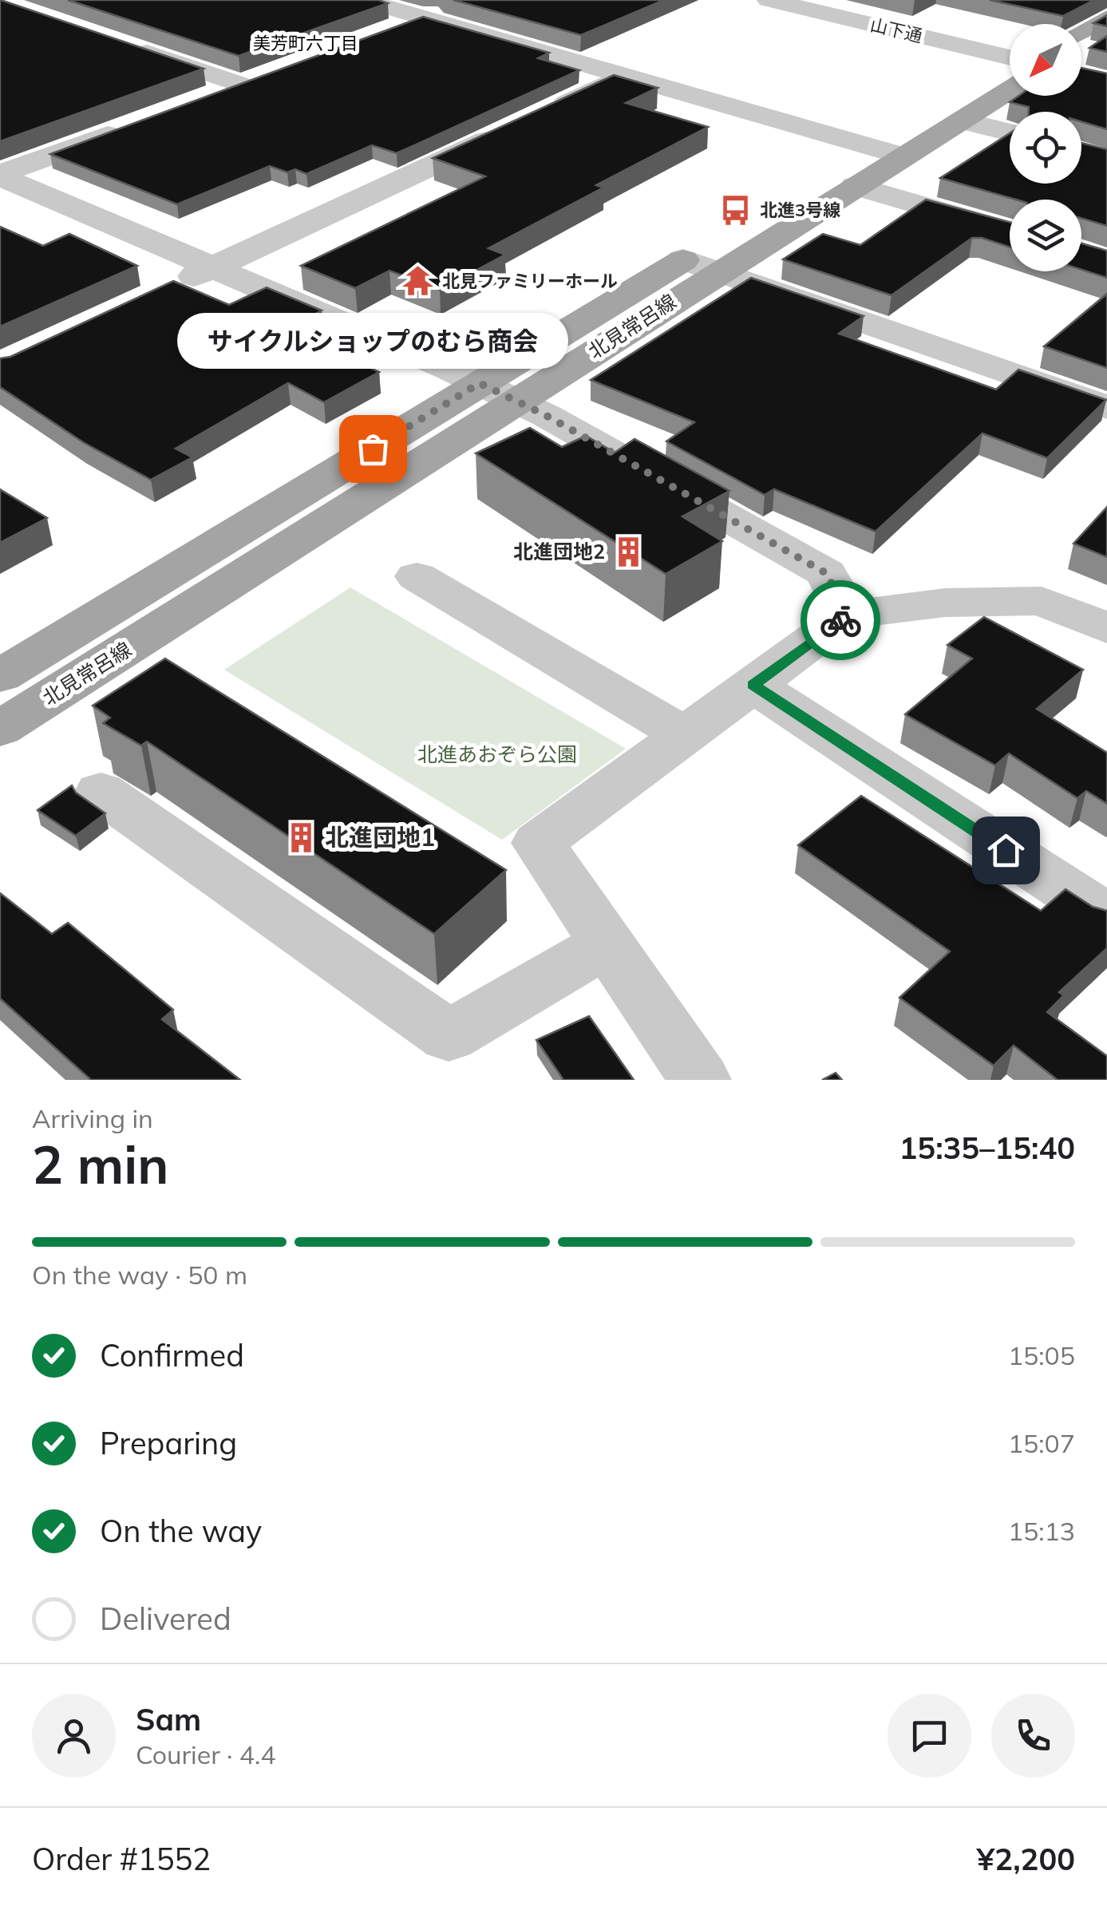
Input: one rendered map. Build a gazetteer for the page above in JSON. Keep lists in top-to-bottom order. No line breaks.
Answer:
{"streets":{"main road":["北見常呂線"],"street":["山下通"]},"districts":["美芳町六丁目"],"parks":["北進あおぞら公園"],"places":{"bus stop":["北進3号線"],"temple":["北見ファミリーホール"],"other":["サイクルショップのむら商会"],"building":["北進団地2","北進団地1"]},"north":"bottom left","page":{"bubble":"サイクルショップのむら商会","heading":["2 min","Arriving in","15:35–15:40"],"panel":["Sam","Courier · 4.4","Order #1552","¥2,200"],"bar":"On the way · 50 m","list":[["Confirmed","15:05"],["Preparing","15:07"],["On the way","15:13"],"Delivered"]}}
